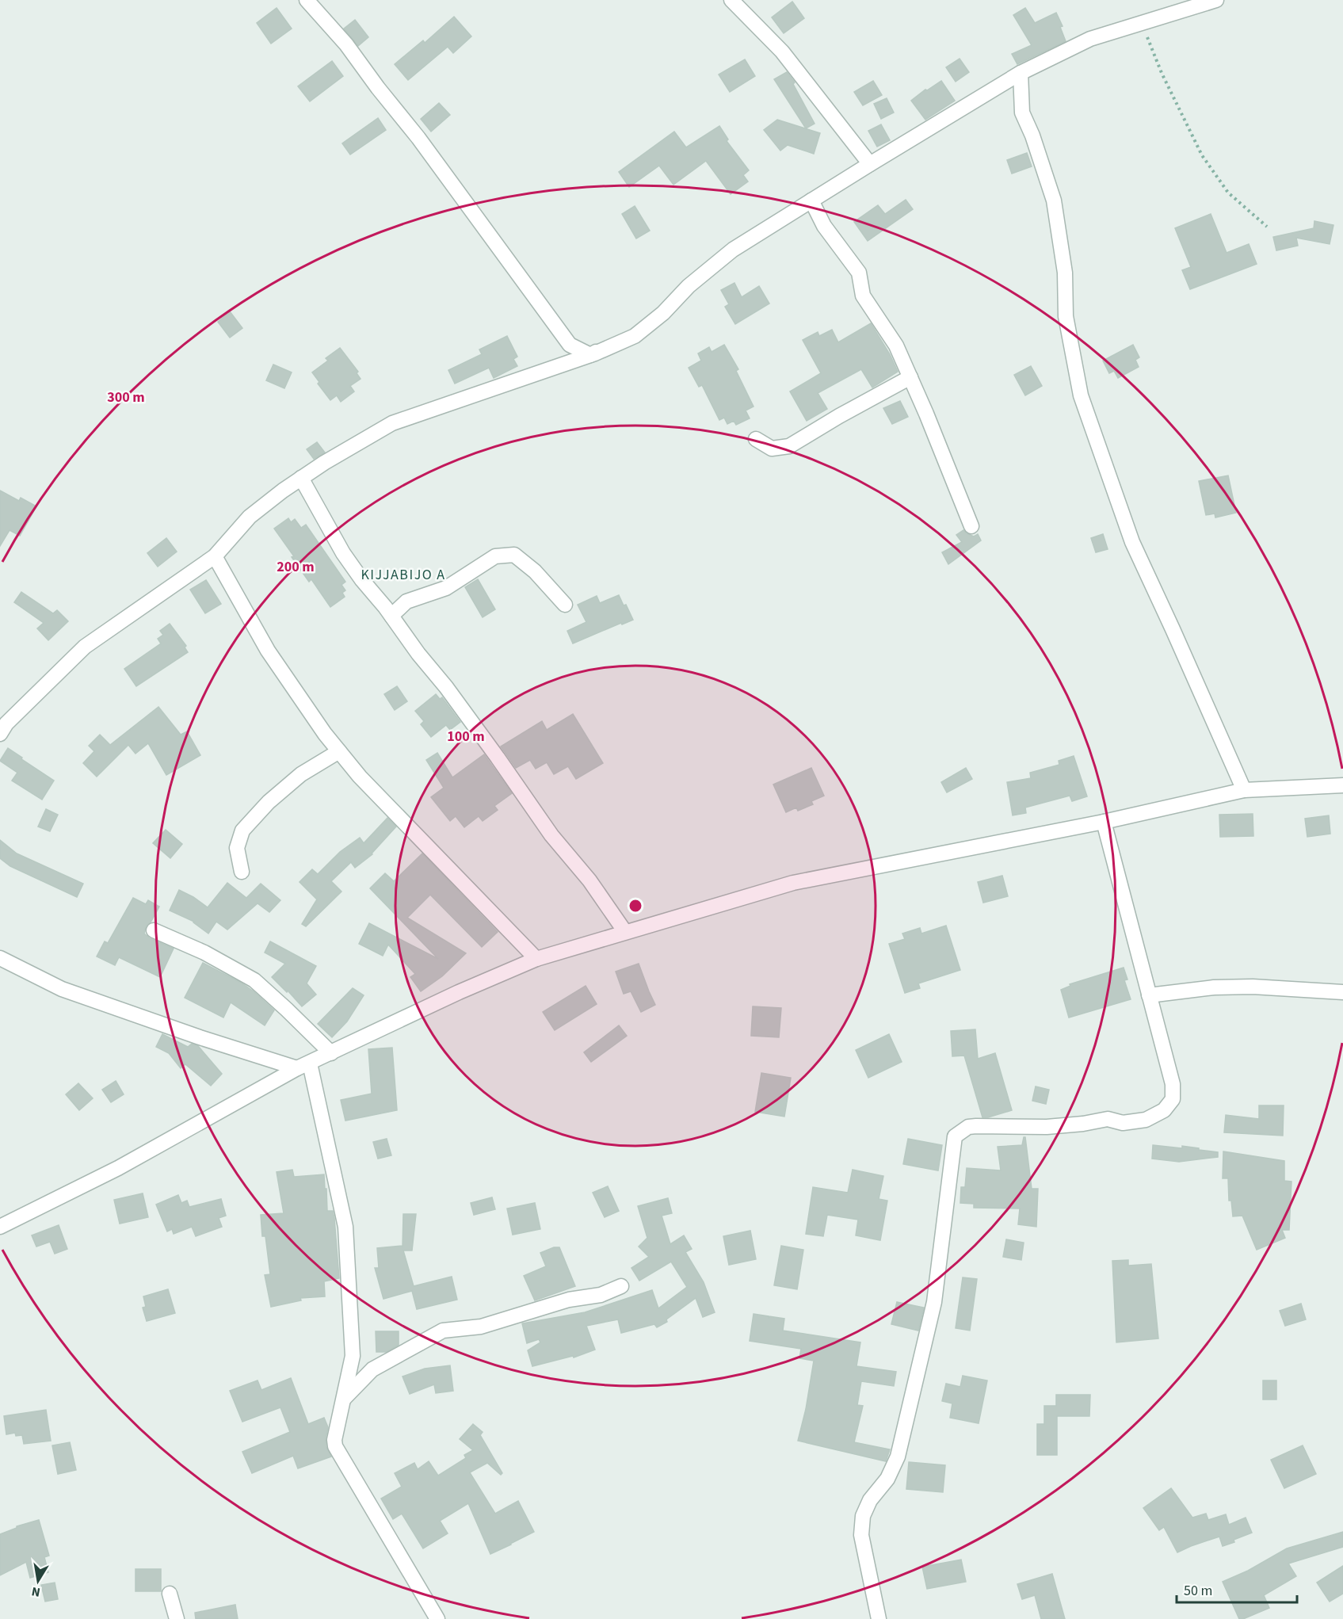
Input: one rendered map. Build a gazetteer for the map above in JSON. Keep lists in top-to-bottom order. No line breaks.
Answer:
{"districts":["KIJJABIJO A"],"scale_bar":"50 m","north":"bottom","rings":["300 m","200 m","100 m"]}
